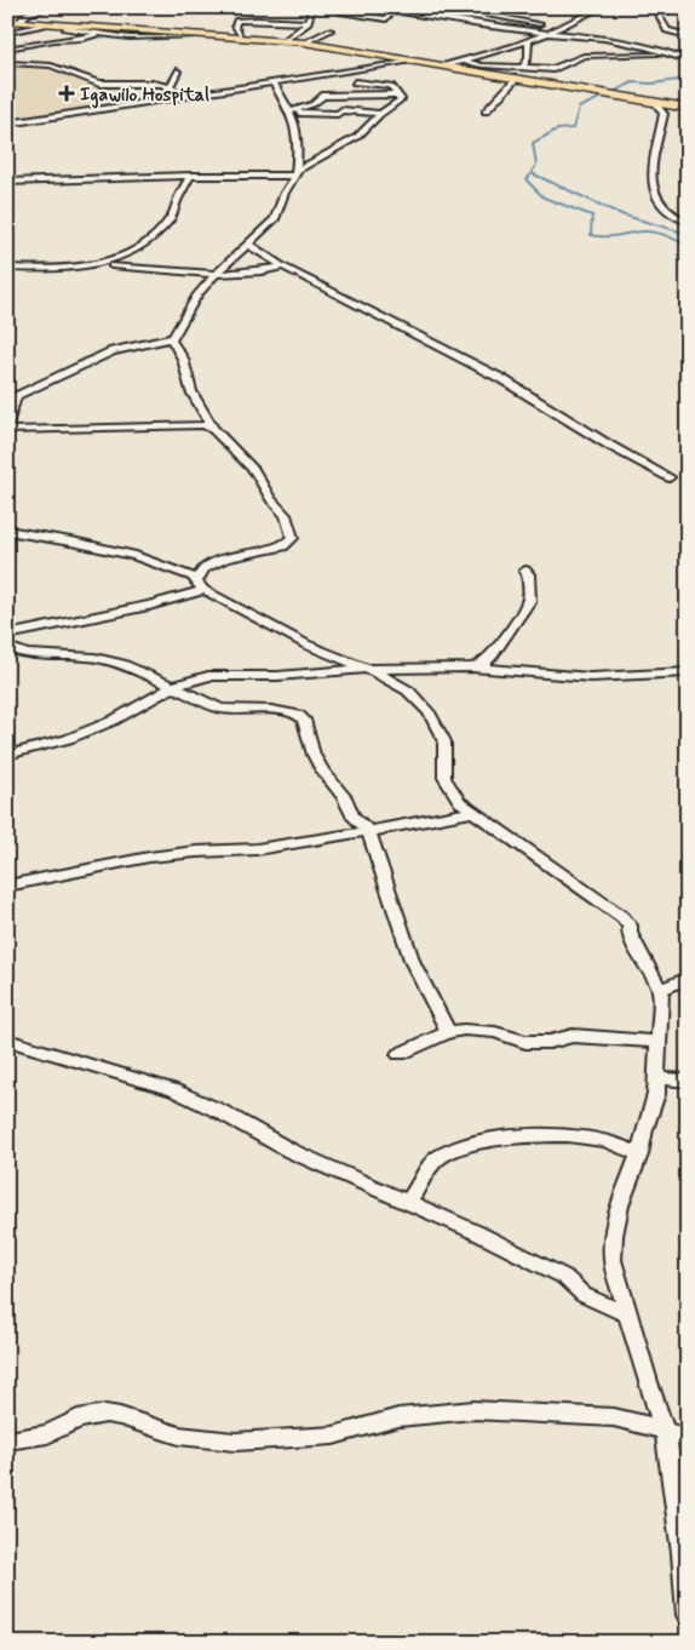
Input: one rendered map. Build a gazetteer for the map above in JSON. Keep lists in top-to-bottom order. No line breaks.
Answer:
{"places":{"health":["Igawilo Hospital"]}}
